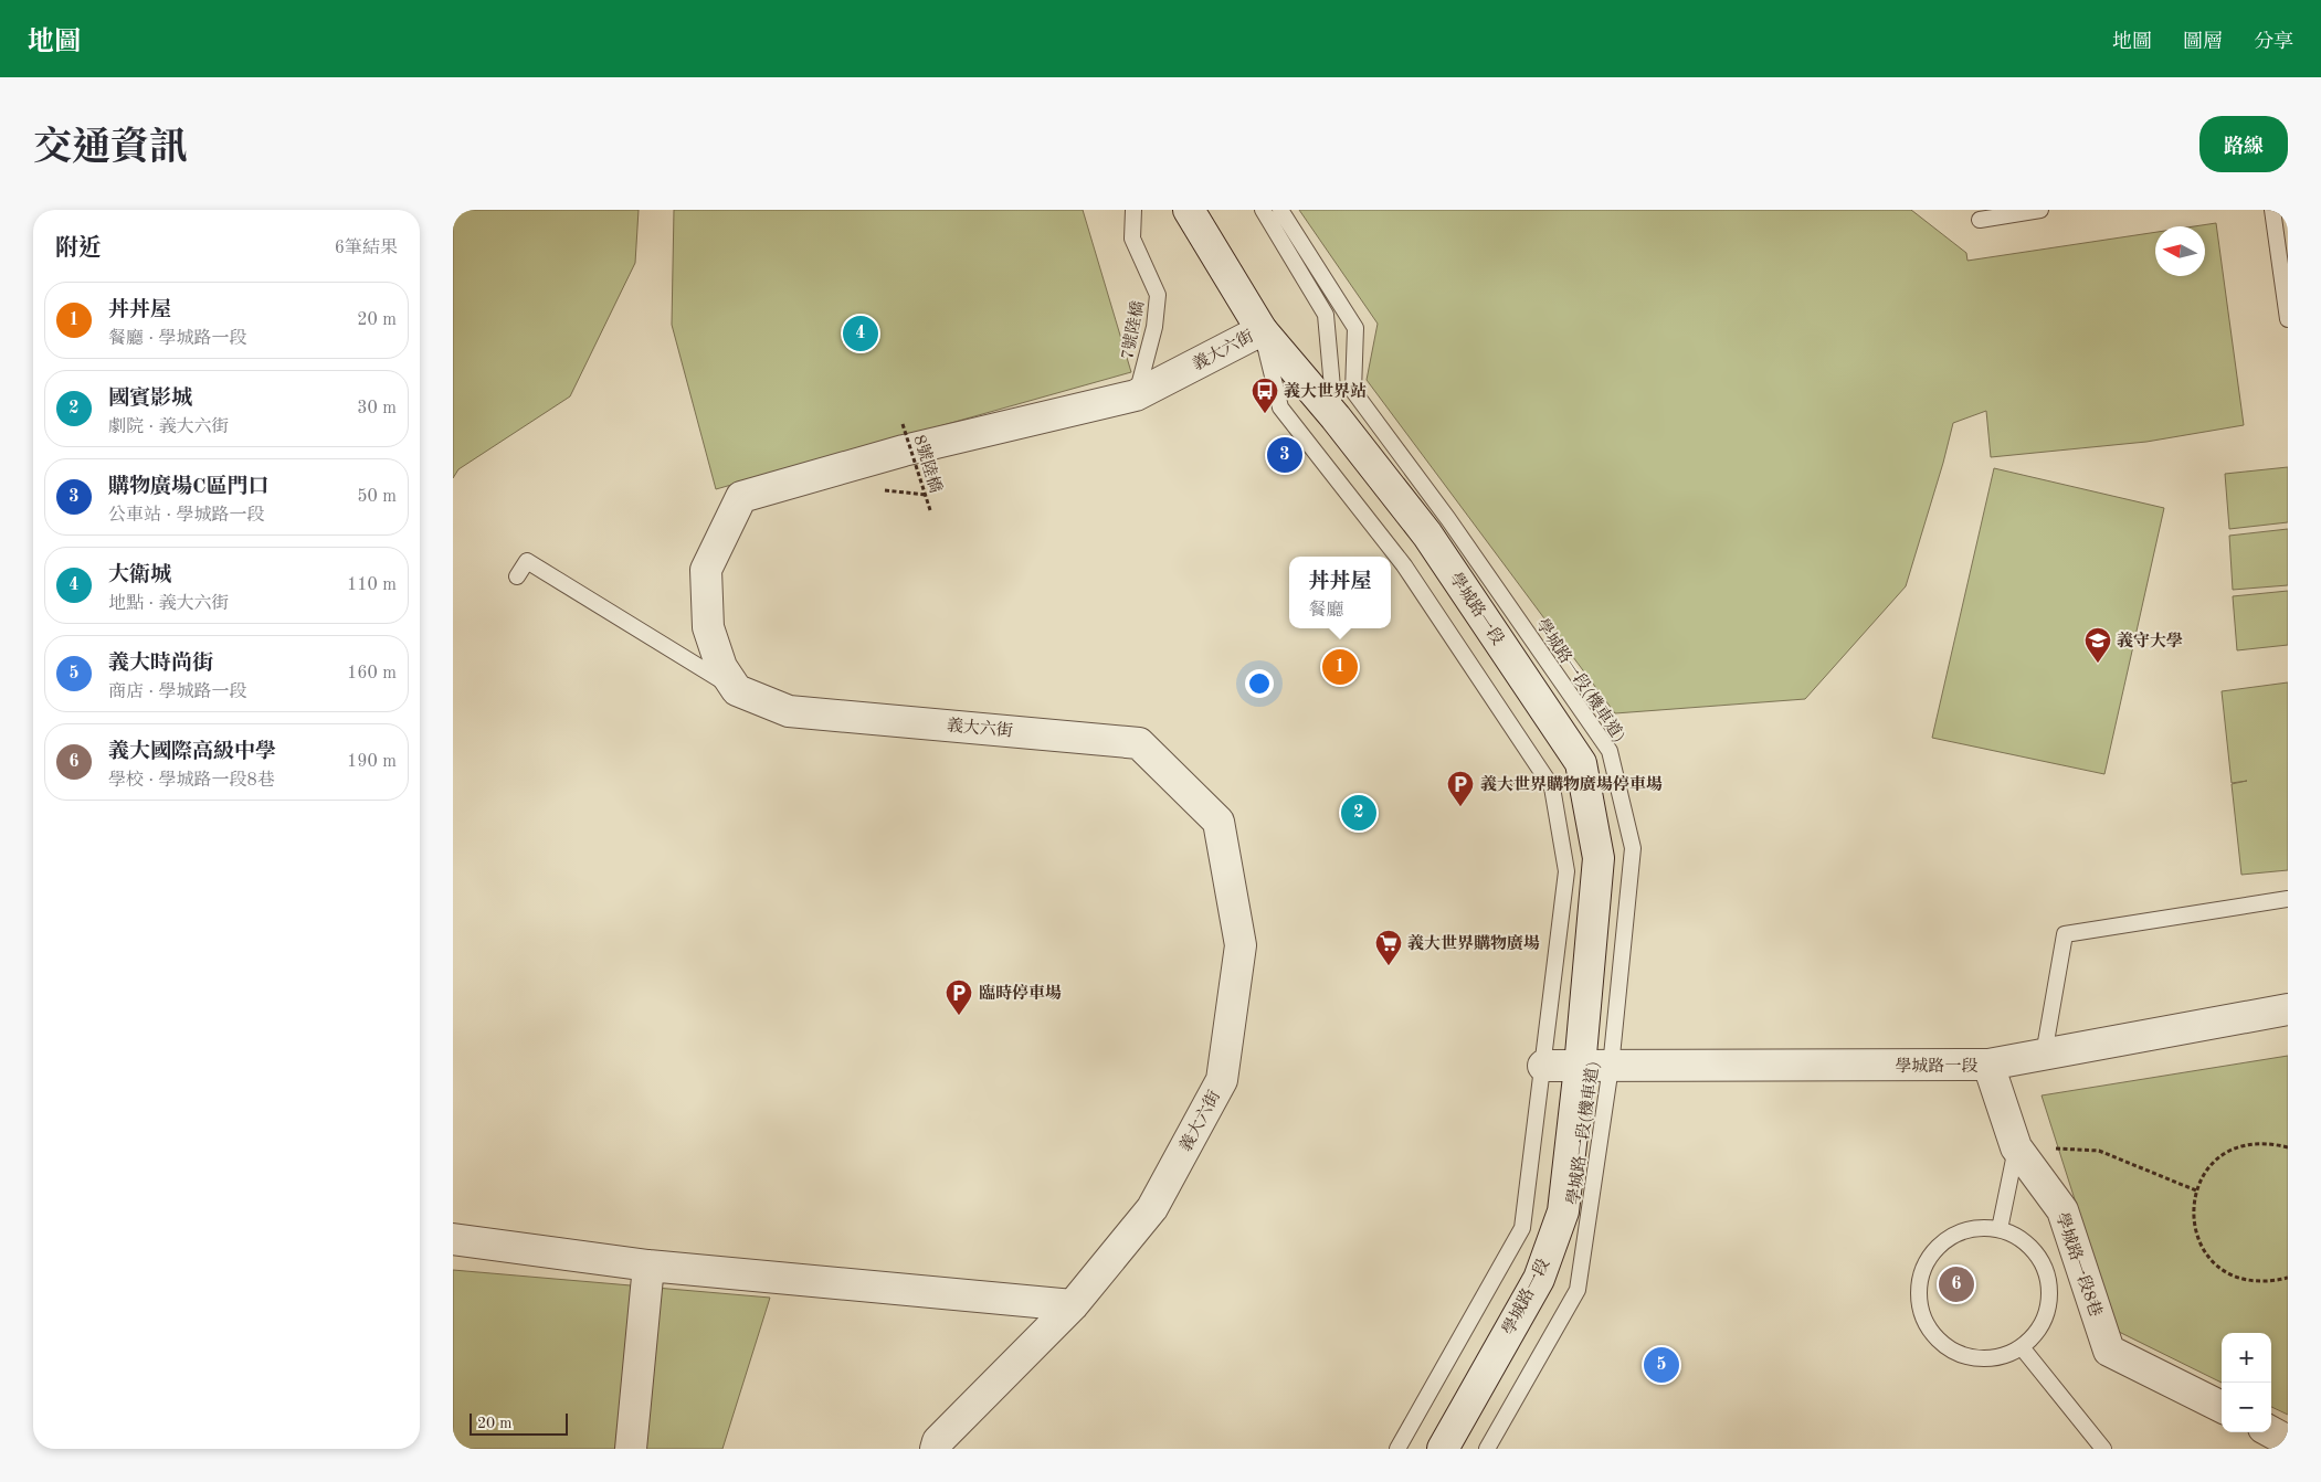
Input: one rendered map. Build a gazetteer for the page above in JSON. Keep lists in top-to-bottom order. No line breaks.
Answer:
{"streets":{"street":["義大六街","學城路一段","學城路一段8巷"],"lane":["7號陸橋","學城路一段(機車道)"],"path":["8號陸橋"]},"crossings":[["7號陸橋","義大六街"],["義大六街","學城路一段"],["學城路一段","學城路一段(機車道)"],["學城路一段","學城路一段8巷"]],"places":{"bus stop":["義大世界站"],"school or university":["義守大學"],"parking":["義大世界購物廣場停車場","臨時停車場"],"supermarket":["義大世界購物廣場"]},"scale_bar":"20 m","north":"left","page":{"header":"地圖","nav":["地圖","圖層","分享"],"title":"交通資訊","buttons":"路線","heading":["附近","6筆結果"],"list":[{"mark":"1","name":"丼丼屋","note":"餐廳 · 學城路一段","value":"20 m"},{"mark":"2","name":"國賓影城","note":"劇院 · 義大六街","value":"30 m"},{"mark":"3","name":"購物廣場C區門口","note":"公車站 · 學城路一段","value":"50 m"},{"mark":"4","name":"大衛城","note":"地點 · 義大六街","value":"110 m"},{"mark":"5","name":"義大時尚街","note":"商店 · 學城路一段","value":"160 m"},{"mark":"6","name":"義大國際高級中學","note":"學校 · 學城路一段8巷","value":"190 m"}],"pins":["4","3","1","2","6","5"],"popup":["丼丼屋","餐廳"],"map_buttons":["+","−"],"scale":"20 m"}}
